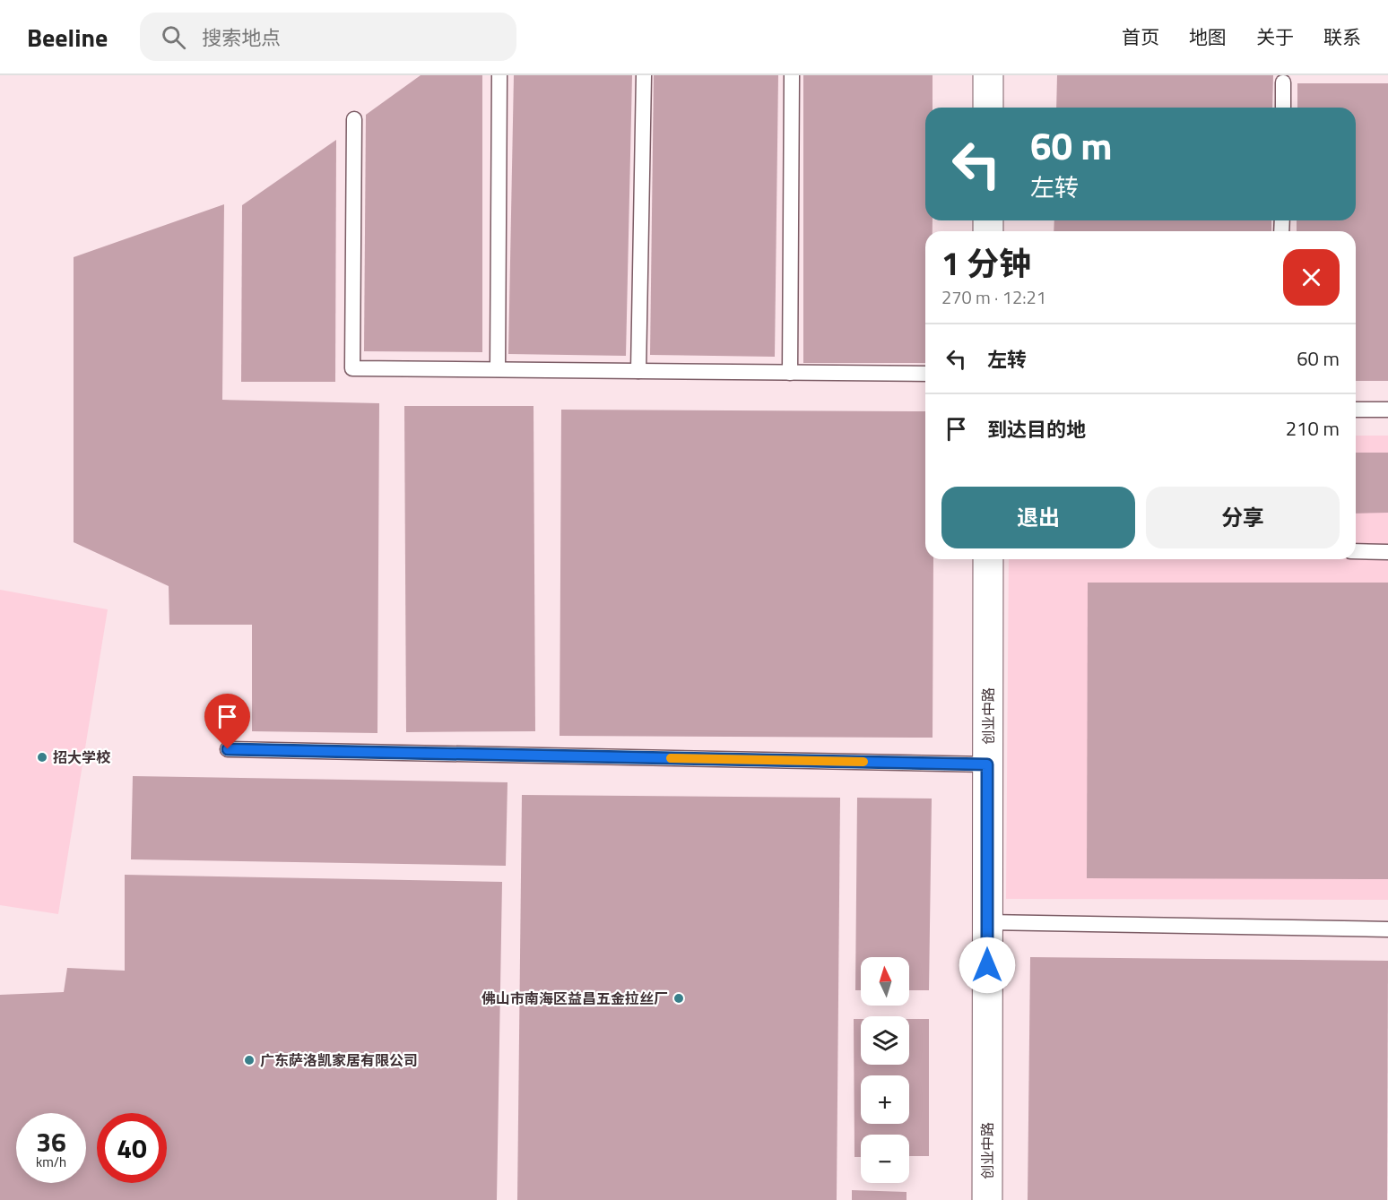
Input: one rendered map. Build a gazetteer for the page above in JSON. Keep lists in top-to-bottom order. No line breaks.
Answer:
{"streets":{"street":["创业中路"]},"places":["招大学校","佛山市南海区益昌五金拉丝厂","广东萨洛凯家居有限公司"],"north":"top","page":{"header":"Beeline","search":"搜索地点","nav":["首页","地图","关于","联系"],"turn":["60 m","左转"],"heading":["1 分钟","270 m · 12:21"],"list":[{"name":"左转","value":"60 m"},{"name":"到达目的地","value":"210 m"}],"buttons":["退出","分享"],"map_buttons":["+","−"],"speed":"36 km/h","limit":"40"}}
